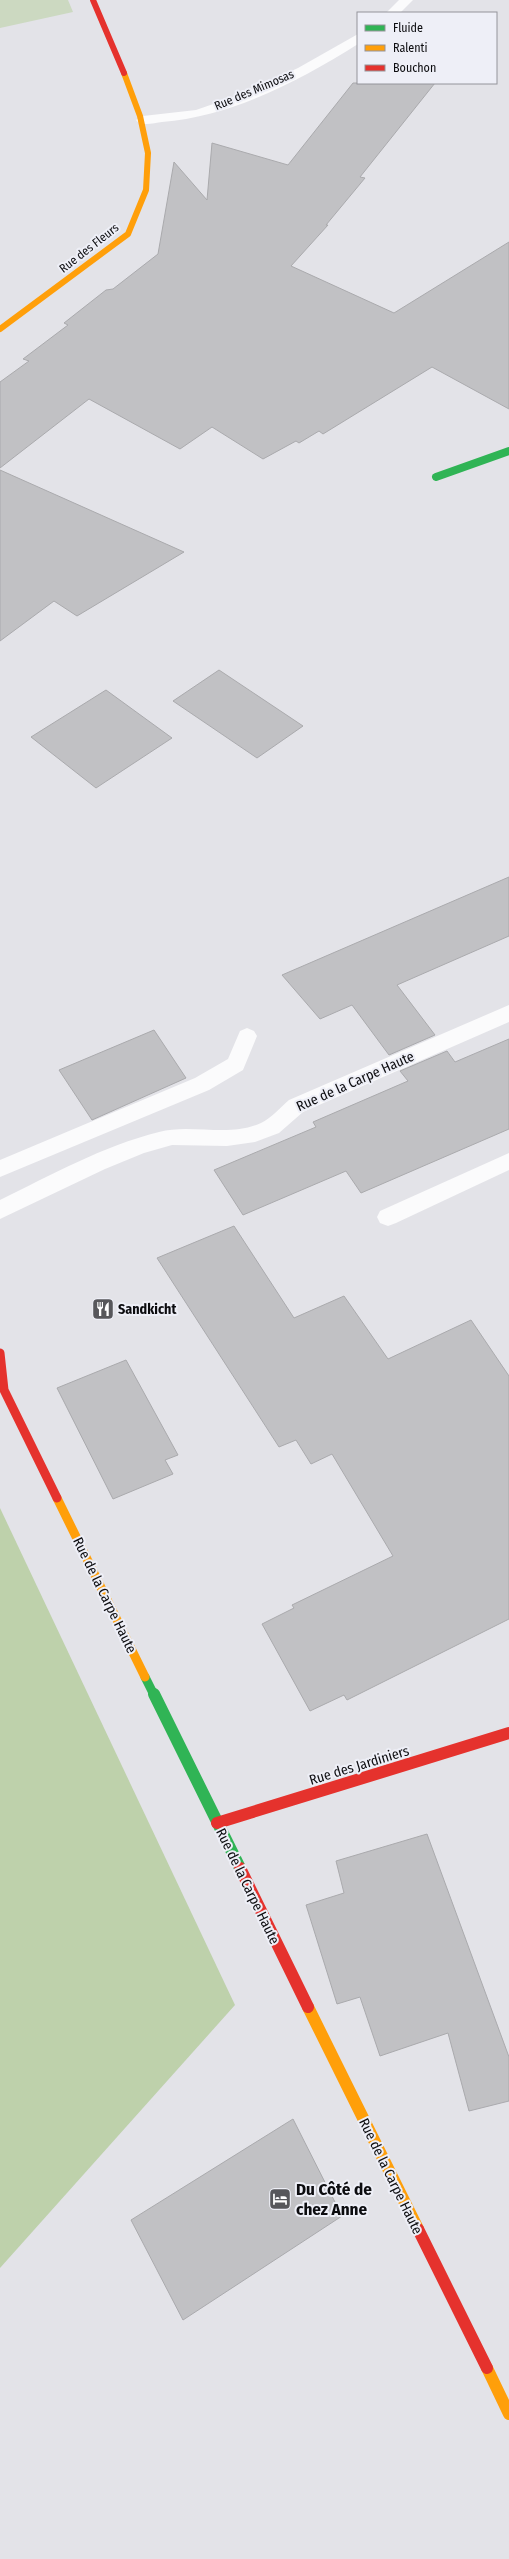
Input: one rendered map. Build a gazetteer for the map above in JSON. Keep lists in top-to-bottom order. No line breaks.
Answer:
{"streets":{"street":["Rue des Mimosas","Rue des Fleurs","Rue de la Carpe Haute","Rue des Jardiniers"]},"crossings":[["Rue des Mimosas","Rue des Fleurs"],["Rue de la Carpe Haute","Rue des Jardiniers"]],"places":{"restaurant":["Sandkicht"],"hotel":["Du Côté de chez Anne"]},"legend":["Fluide","Ralenti","Bouchon"]}
